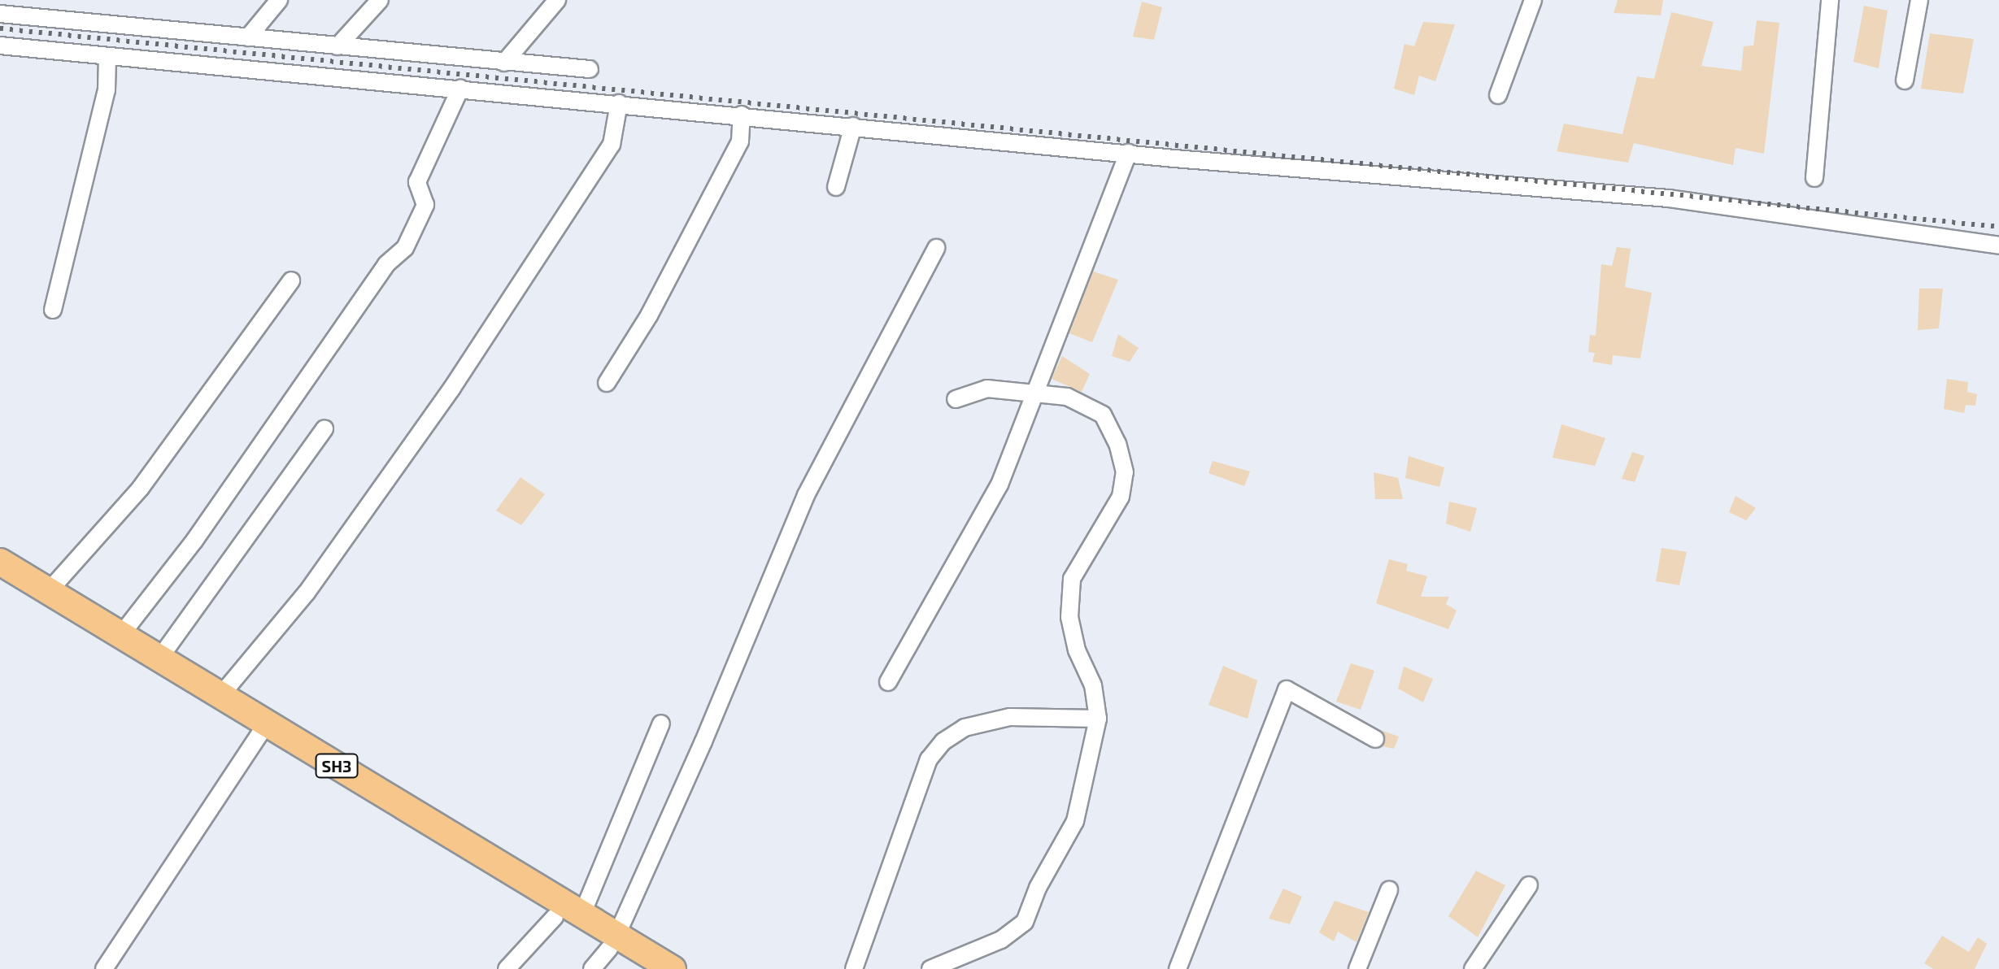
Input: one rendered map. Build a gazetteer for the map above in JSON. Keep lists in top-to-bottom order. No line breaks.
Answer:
{"streets":{"main road":["SH3"]}}
